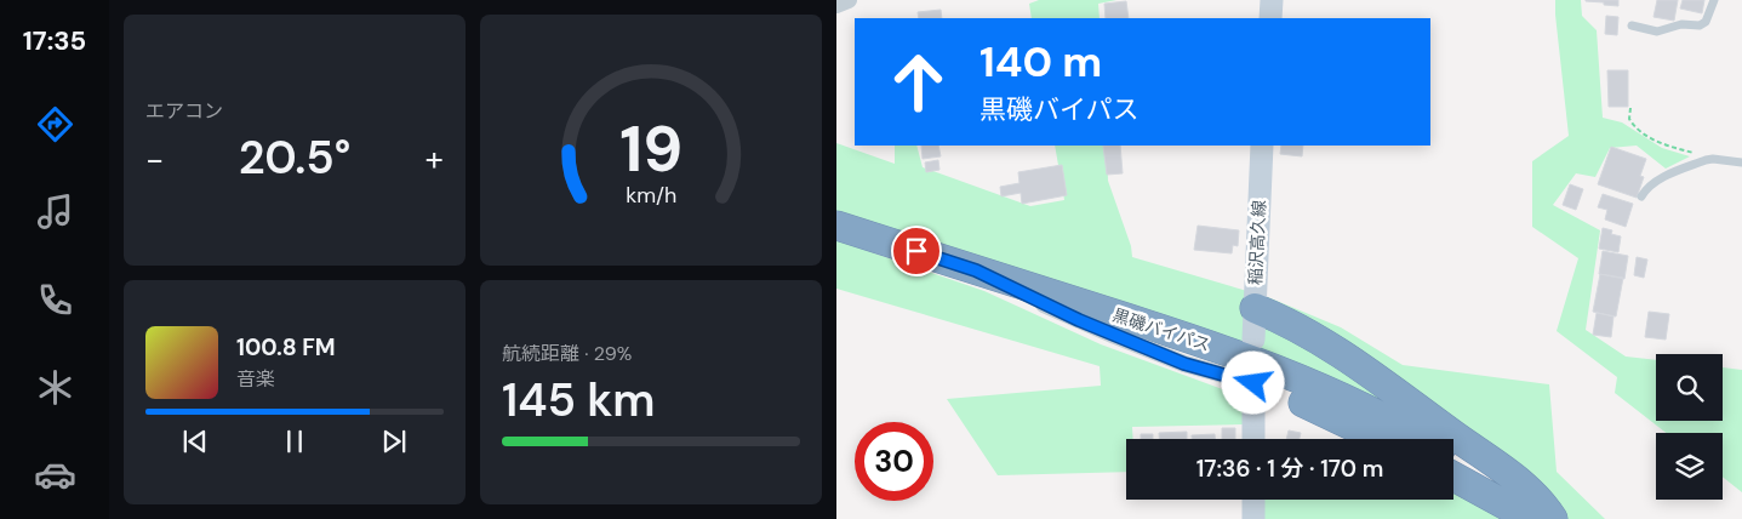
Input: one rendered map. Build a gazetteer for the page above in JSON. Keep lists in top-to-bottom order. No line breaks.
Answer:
{"streets":{"highway":["黒磯バイパス"],"main road":["稲沢高久線"]},"page":{"tabs":"17:35","tile":["エアコン",["航続距離 · 29%","145 km"]],"turn":["140 m","黒磯バイパス"],"heat":["−","20.5°","+"],"song":["100.8 FM","音楽"],"limit":"30","trip":"17:36 · 1 分 · 170 m","gauge":["19","km/h"]}}
